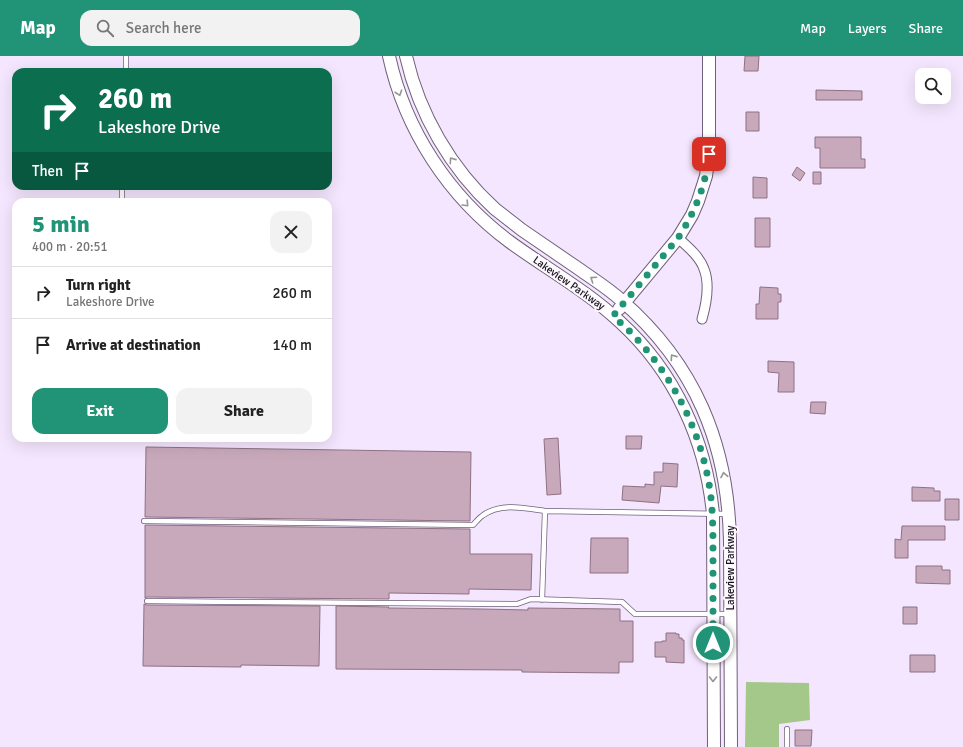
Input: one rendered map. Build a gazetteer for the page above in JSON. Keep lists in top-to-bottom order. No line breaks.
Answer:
{"streets":{"main road":["Lakeview Parkway"]},"page":{"header":"Map","search":"Search here","nav":["Map","Layers","Share"],"turn":["260 m","Lakeshore Drive"],"then":"Then","heading":["5 min","400 m · 20:51"],"list":[{"name":"Turn right","note":"Lakeshore Drive","value":"260 m"},{"name":"Arrive at destination","value":"140 m"}],"buttons":["Exit","Share"]}}
